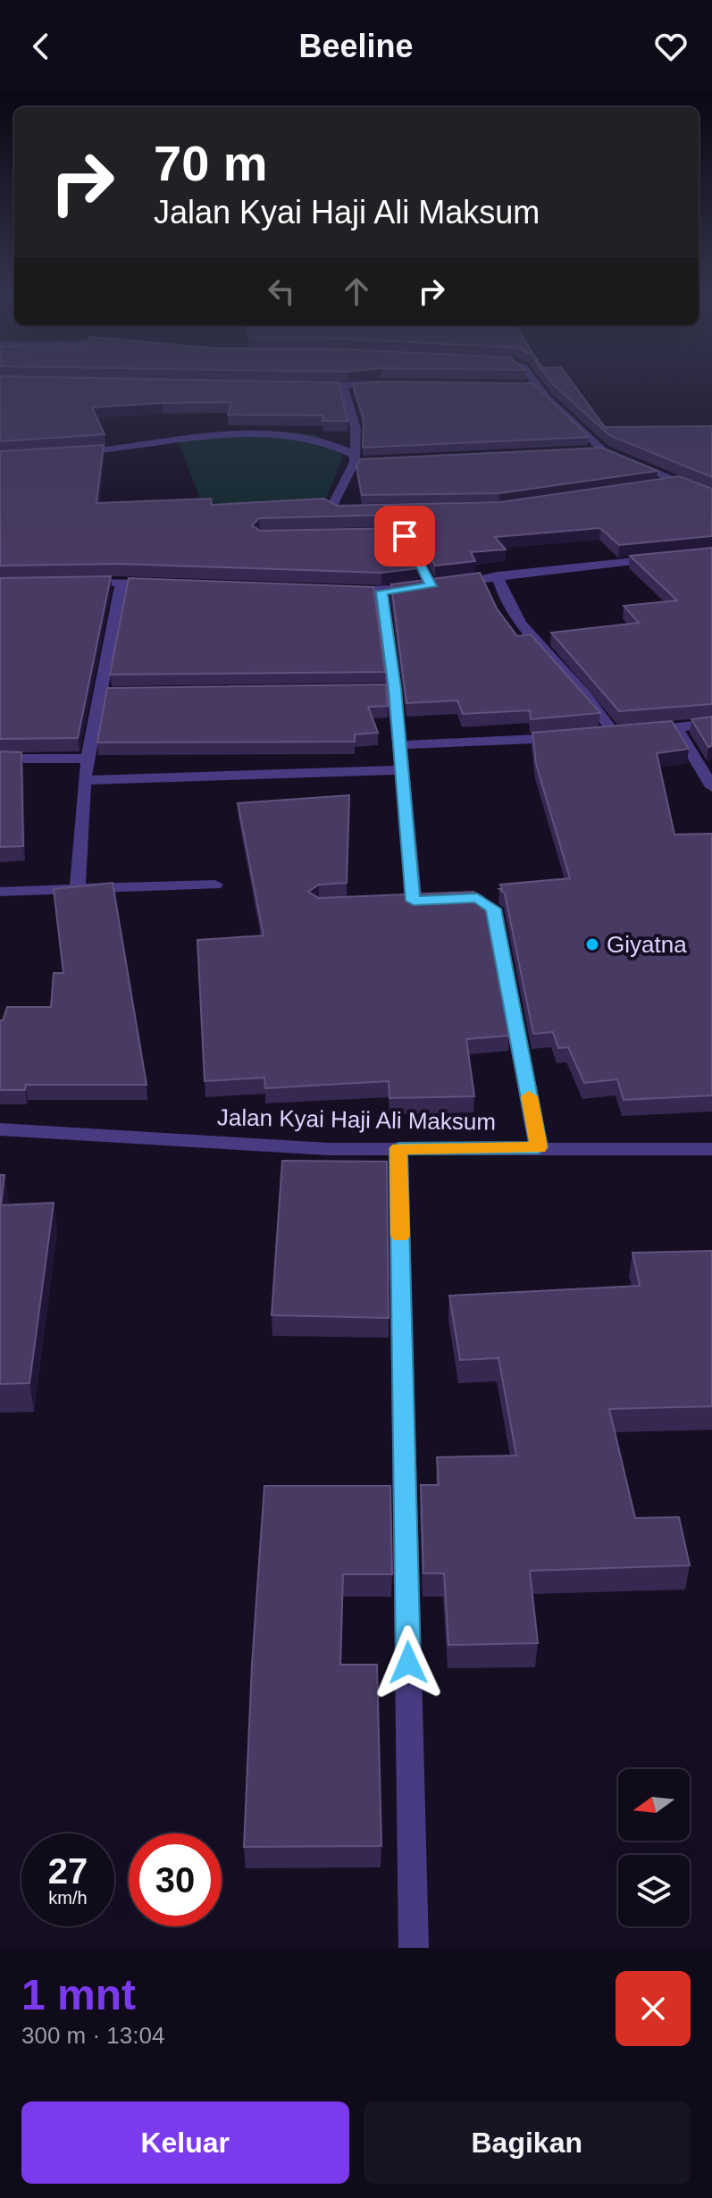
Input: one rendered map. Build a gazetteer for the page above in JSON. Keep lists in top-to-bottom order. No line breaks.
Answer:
{"streets":{"street":["Jalan Kyai Haji Ali Maksum"]},"places":["Giyatna"],"north":"left","page":{"header":"Beeline","turn":["70 m","Jalan Kyai Haji Ali Maksum"],"speed":"27 km/h","limit":"30","heading":["1 mnt","300 m · 13:04"],"buttons":["Keluar","Bagikan"]}}
